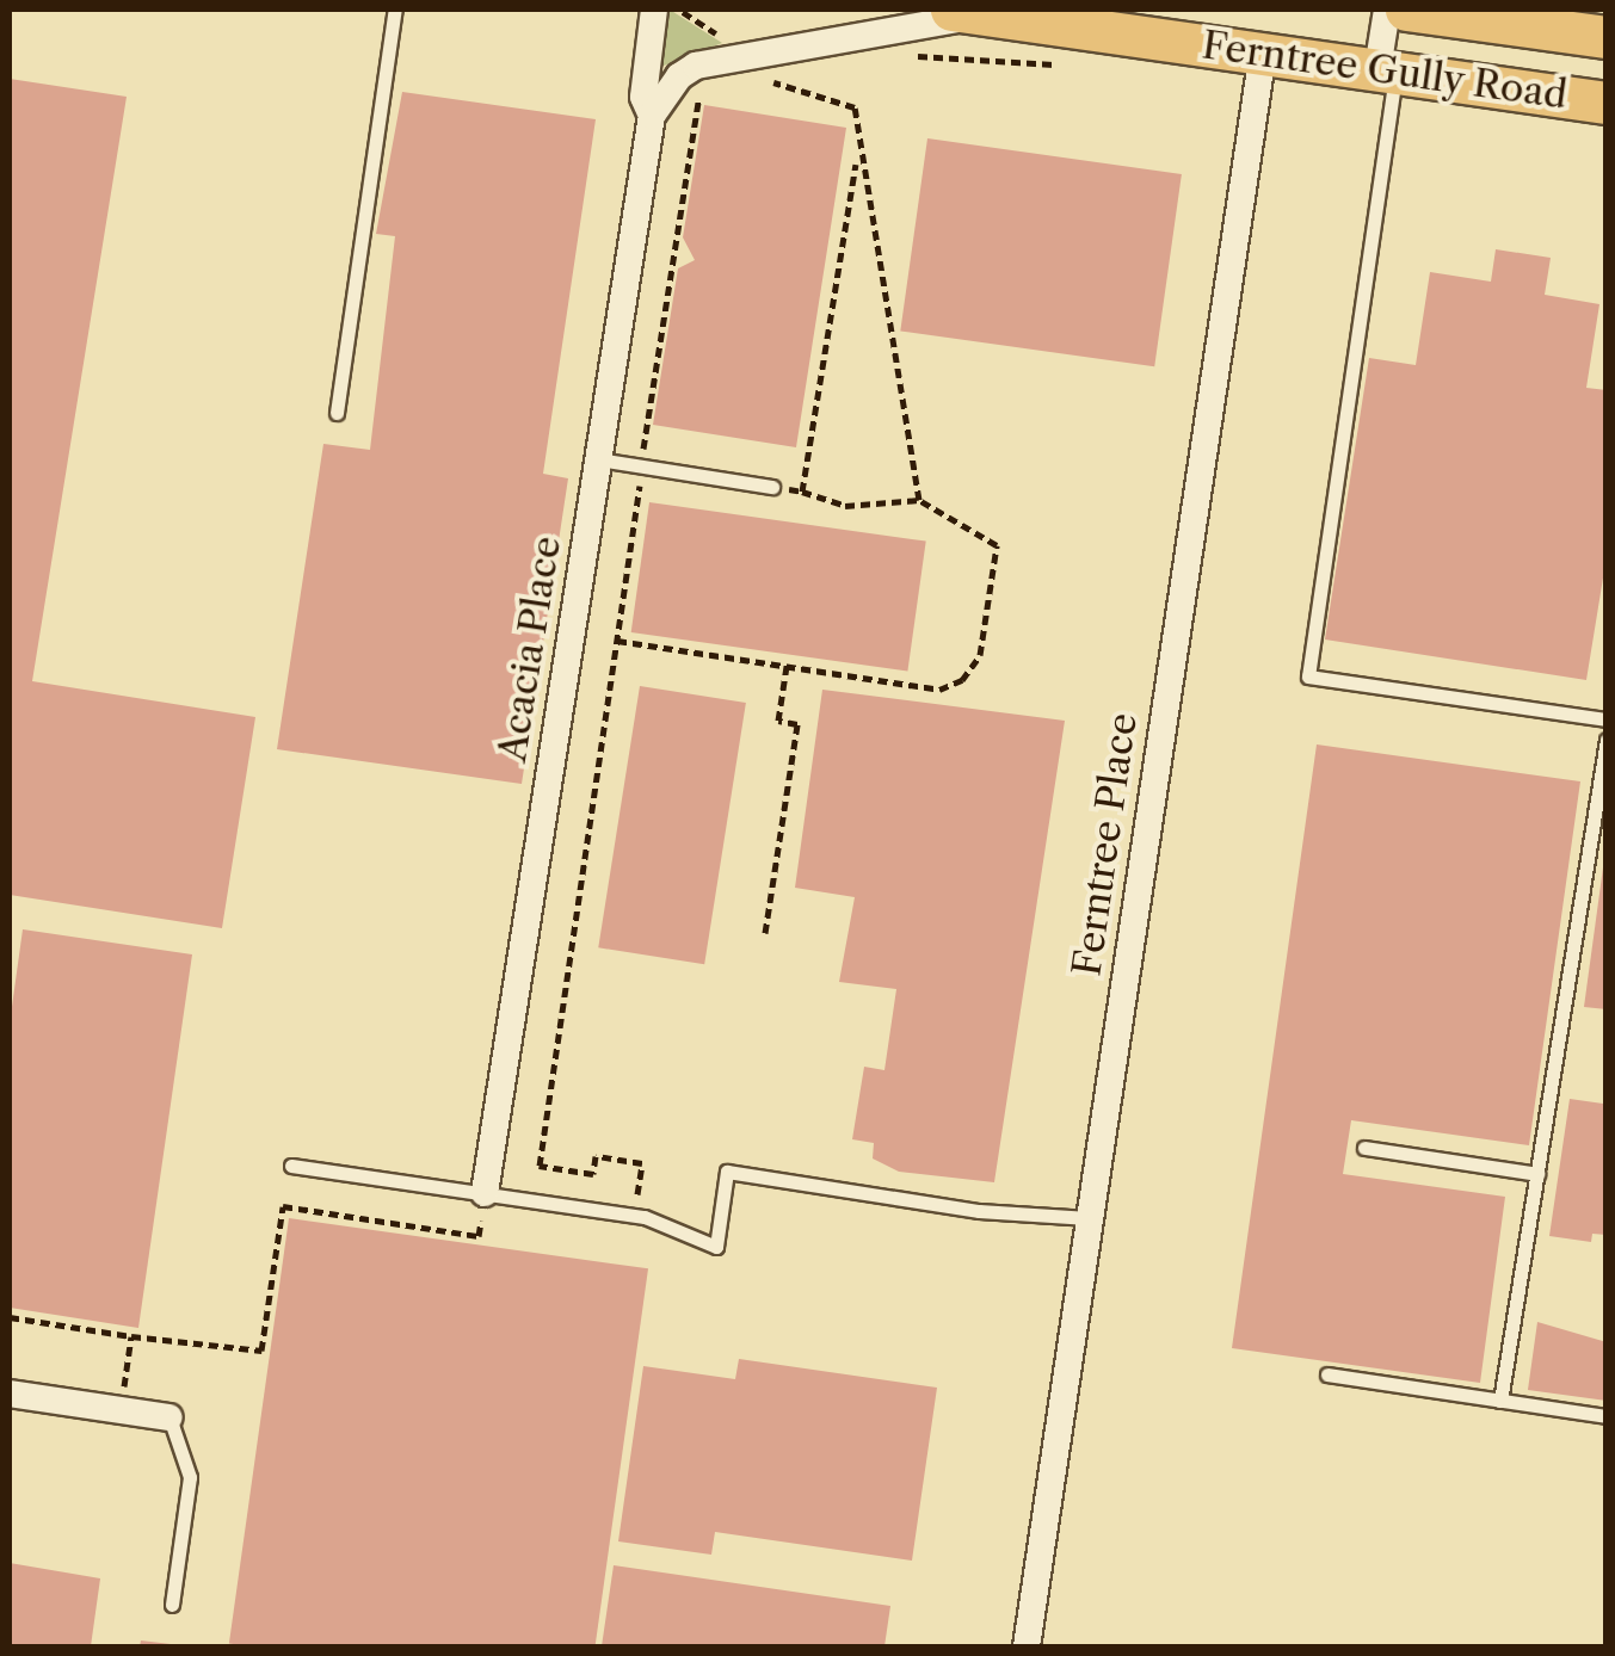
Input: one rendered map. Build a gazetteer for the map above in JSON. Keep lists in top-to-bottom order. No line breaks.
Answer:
{"streets":{"main road":["Ferntree Gully Road"],"street":["Acacia Place","Ferntree Place"]},"crossings":[["Ferntree Gully Road","Acacia Place"],["Ferntree Gully Road","Ferntree Place"]]}
